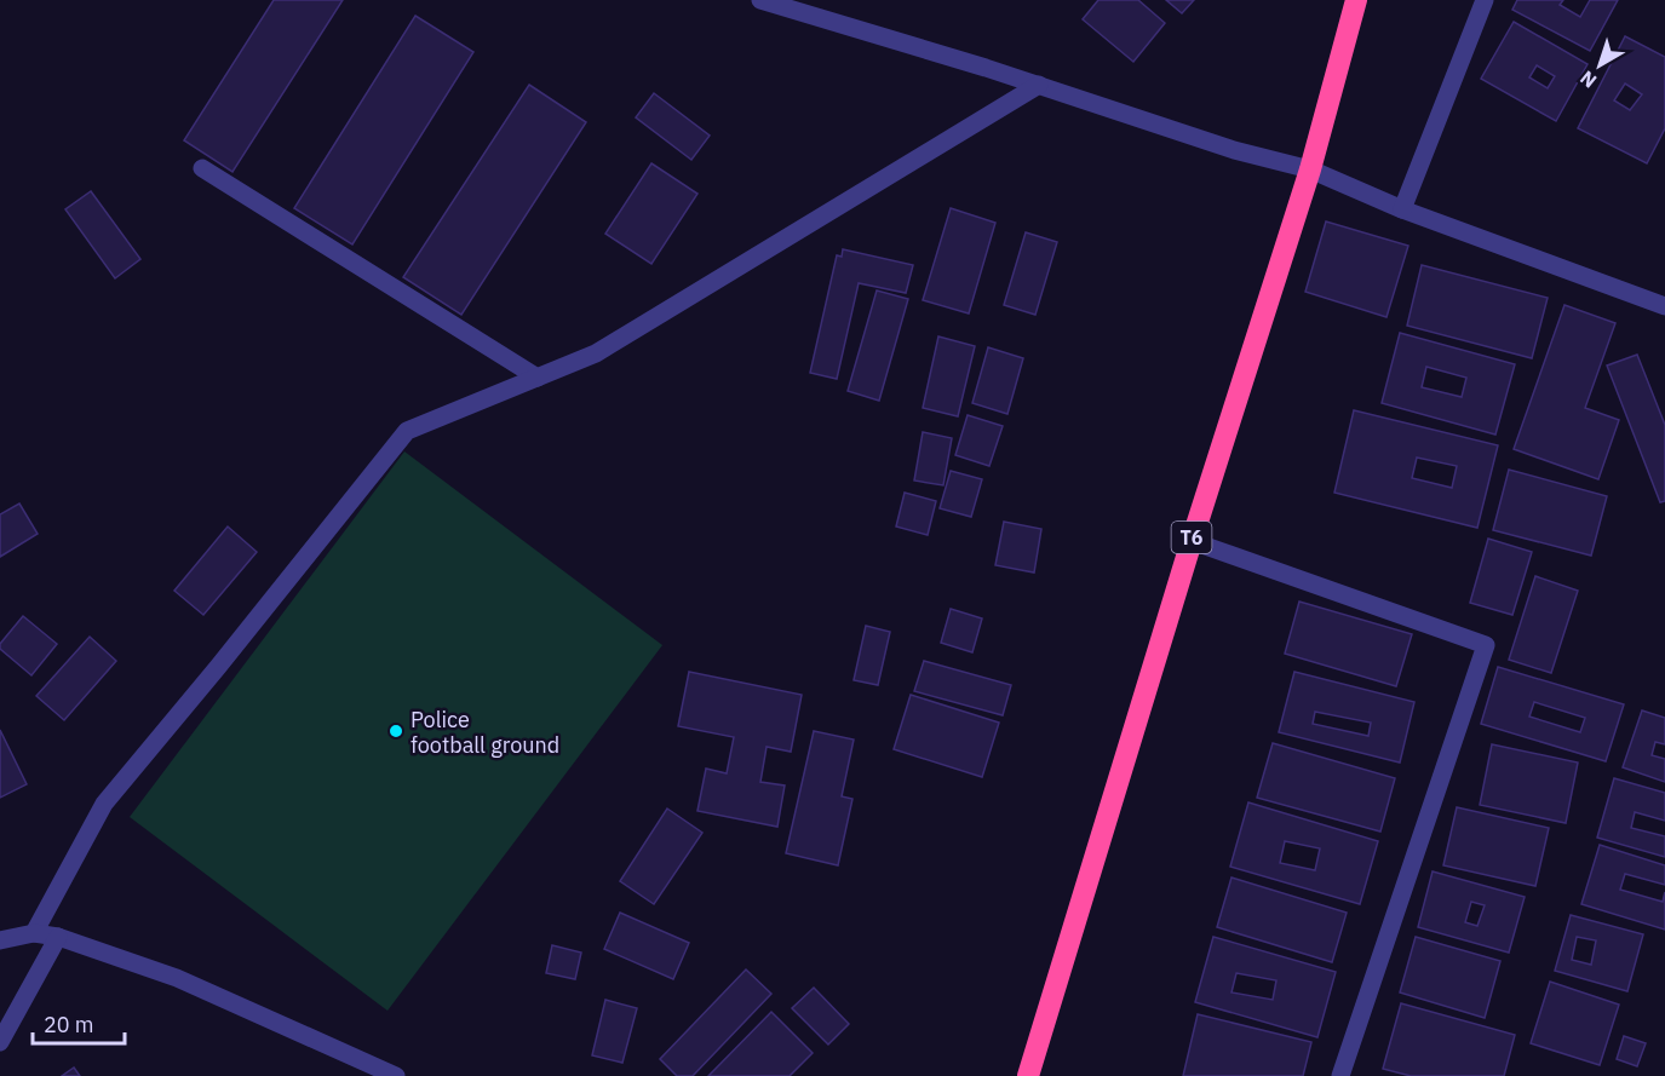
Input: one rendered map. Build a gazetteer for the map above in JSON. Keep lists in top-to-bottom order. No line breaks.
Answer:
{"streets":{"highway":["T6"]},"places":["Police football ground"],"scale_bar":"20 m","north":"bottom left"}
